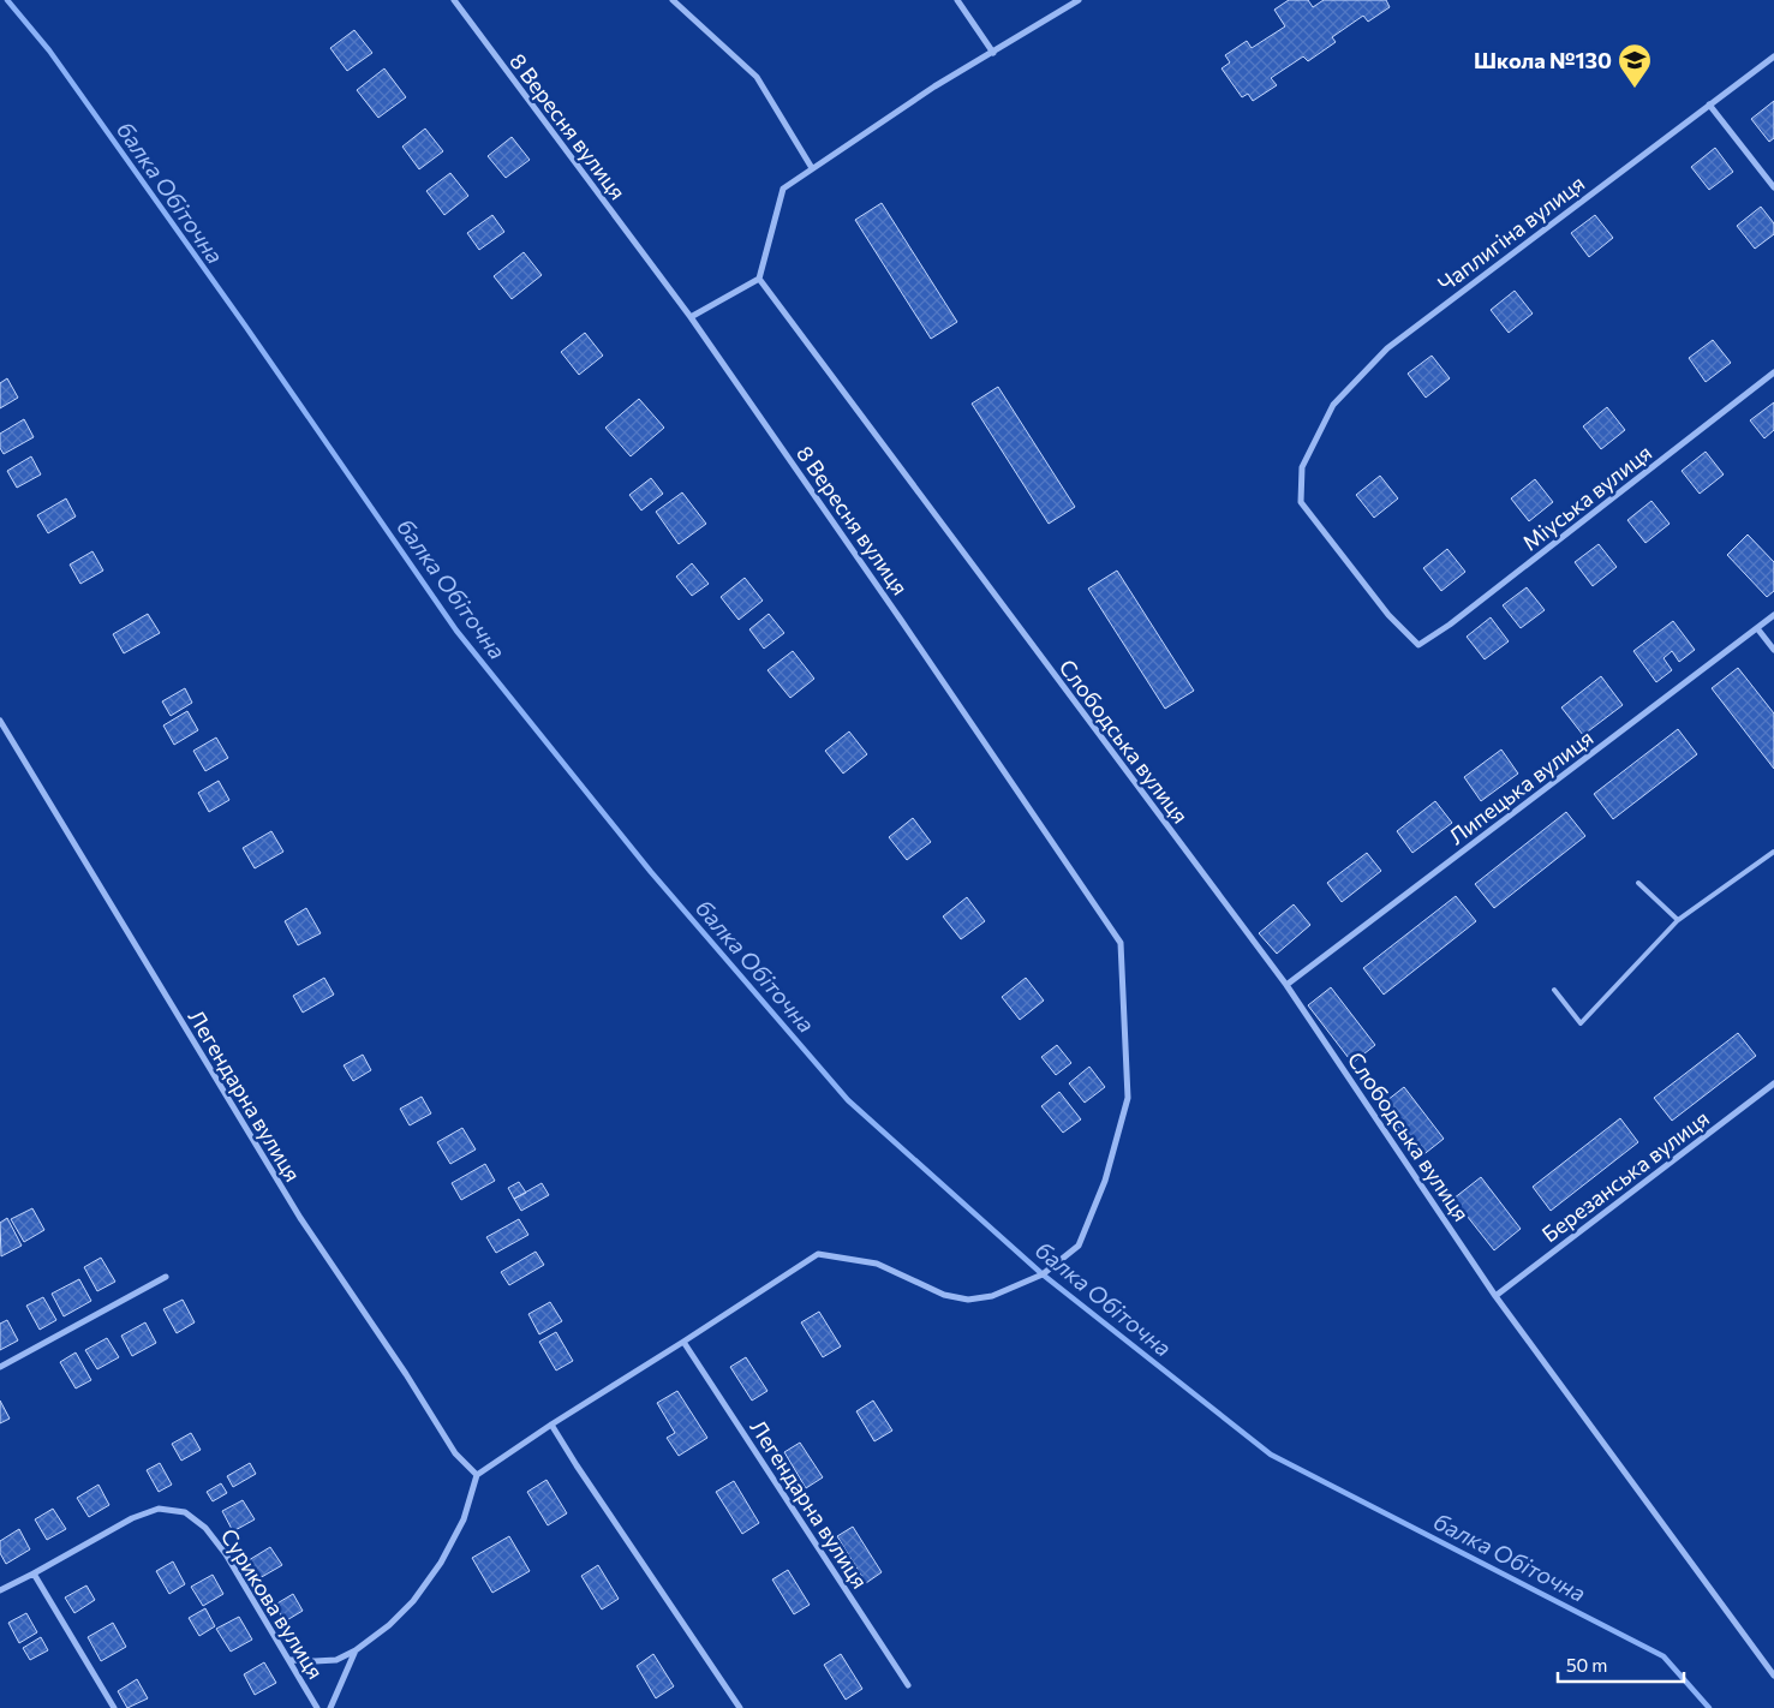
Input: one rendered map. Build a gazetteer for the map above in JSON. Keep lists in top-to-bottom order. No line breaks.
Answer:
{"streets":{"street":["8 Вересня вулиця","Чаплигіна вулиця","Міуська вулиця","Слободська вулиця","Липецька вулиця","Легендарна вулиця","Березанська вулиця","Сурикова вулиця"]},"crossings":[["8 Вересня вулиця","Легендарна вулиця"],["Чаплигіна вулиця","Міуська вулиця"],["Слободська вулиця","Липецька вулиця"],["Слободська вулиця","Березанська вулиця"]],"water":["балка Обіточна"],"places":{"school or university":["Школа №130"]},"scale_bar":"50 m"}
